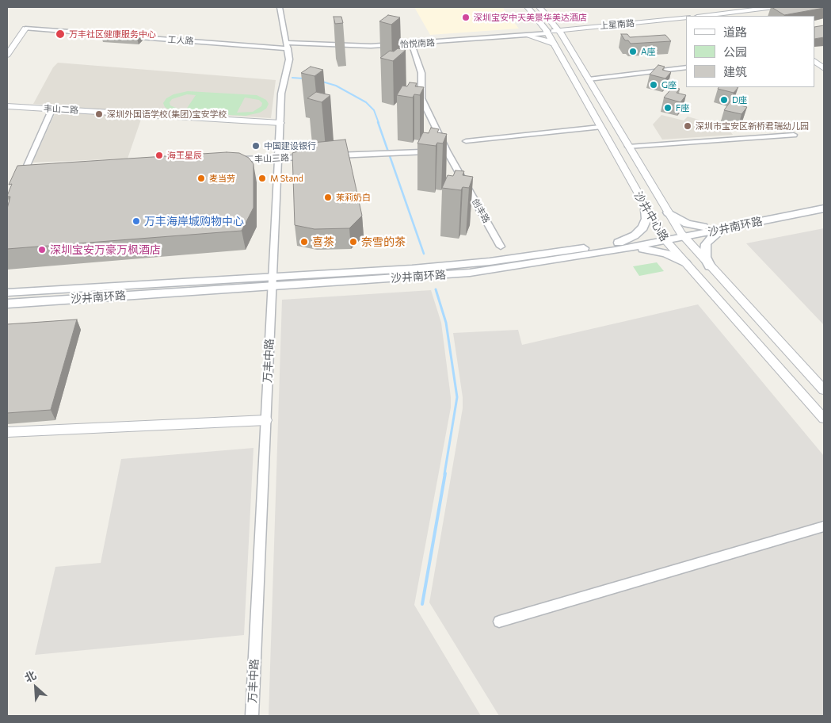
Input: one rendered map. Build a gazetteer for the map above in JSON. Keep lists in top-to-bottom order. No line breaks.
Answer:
{"streets":{"main road":["沙井南环路"],"street":["上星南路","工人路","怡悦南路","丰山二路","丰山三路","创丰路","沙井中心路","万丰中路"]},"crossings":[["上星南路","怡悦南路"],["上星南路","沙井中心路"],["工人路","怡悦南路"],["工人路","万丰中路"],["怡悦南路","创丰路"],["怡悦南路","沙井中心路"],["怡悦南路","万丰中路"],["丰山二路","万丰中路"],["丰山三路","万丰中路"],["沙井中心路","沙井南环路"],["沙井南环路","万丰中路"]],"places":["深圳宝安中天美景华美达酒店","万丰社区健康服务中心","A座","G座","D座","F座","深圳外国语学校(集团)宝安学校","深圳市宝安区新桥君瑞幼儿园","中国建设银行","海王星辰","麦当劳","M Stand","茉莉奶白","万丰海岸城购物中心","喜茶","奈雪的茶","深圳宝安万豪万枫酒店"],"legend":["道路","公园","建筑"],"north":"top left"}
